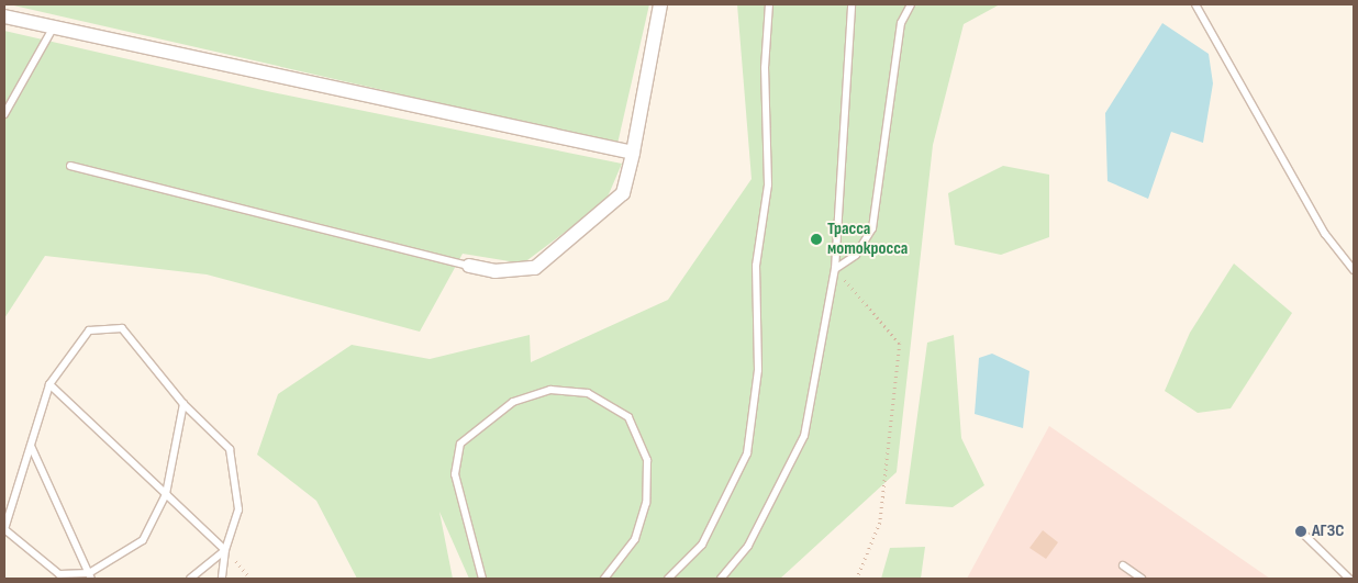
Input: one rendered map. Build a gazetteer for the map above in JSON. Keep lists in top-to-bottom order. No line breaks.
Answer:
{"places":["Трасса мотокросса","АГЗС"]}
